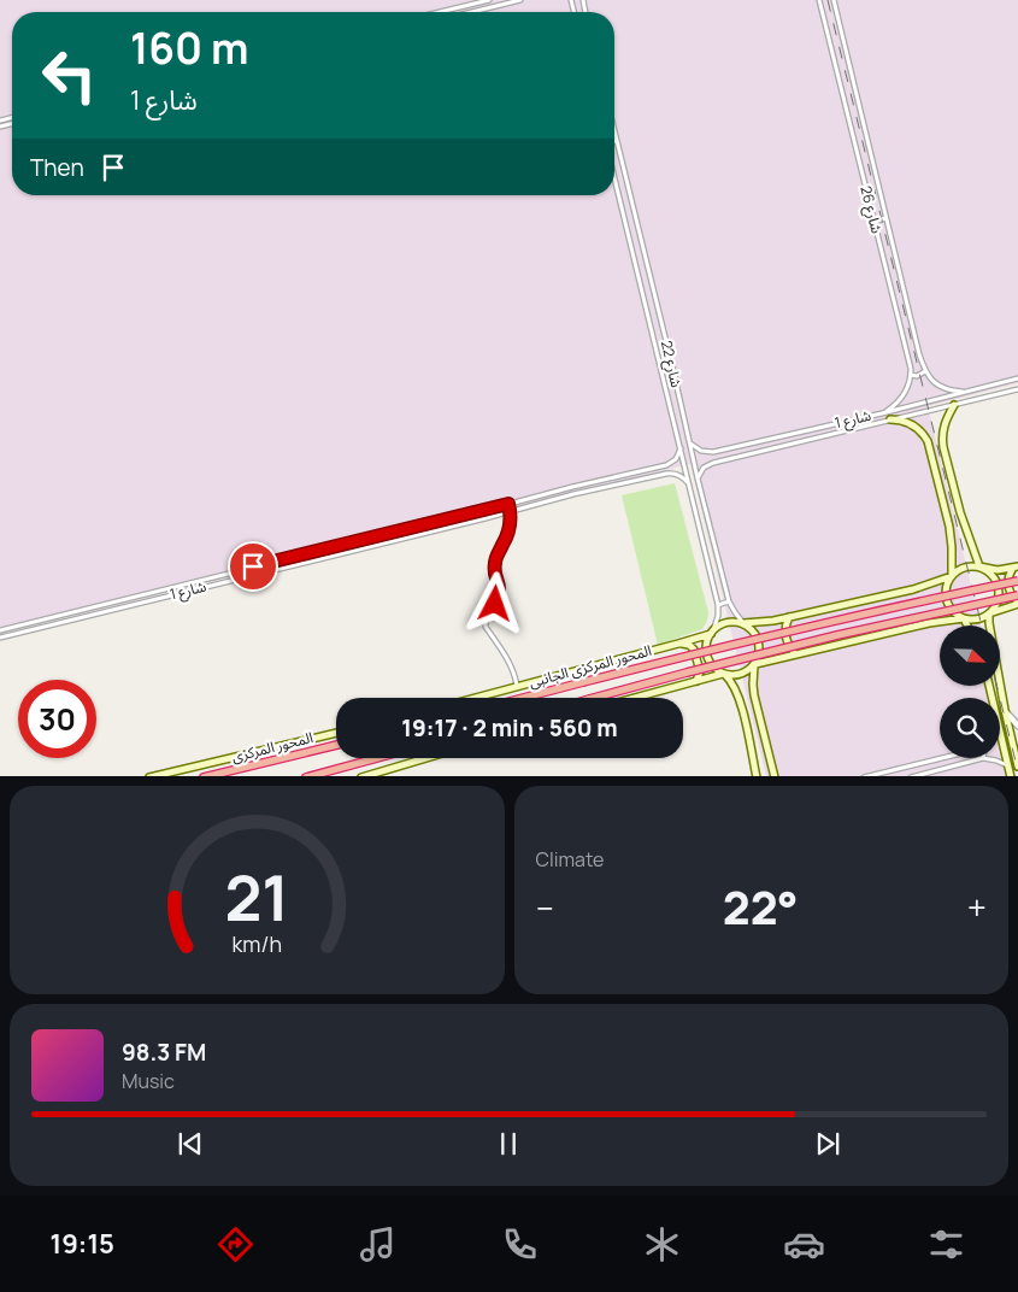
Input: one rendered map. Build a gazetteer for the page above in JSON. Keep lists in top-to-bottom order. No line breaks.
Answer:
{"streets":{"highway":["المحور المركزى"],"main road":["المحور المركزى الجانبى"],"street":["شارع 26","شارع 22","شارع 1"]},"crossings":[["شارع 22","شارع 1"],["شارع 22","المحور المركزى الجانبى"]],"north":"bottom right","page":{"turn":["160 m","شارع 1"],"then":"Then","limit":"30","trip":"19:17 · 2 min · 560 m","tile":"Climate","heat":["−","22°","+"],"song":["98.3 FM","Music"],"tabs":"19:15","gauge":["21","km/h"]}}
